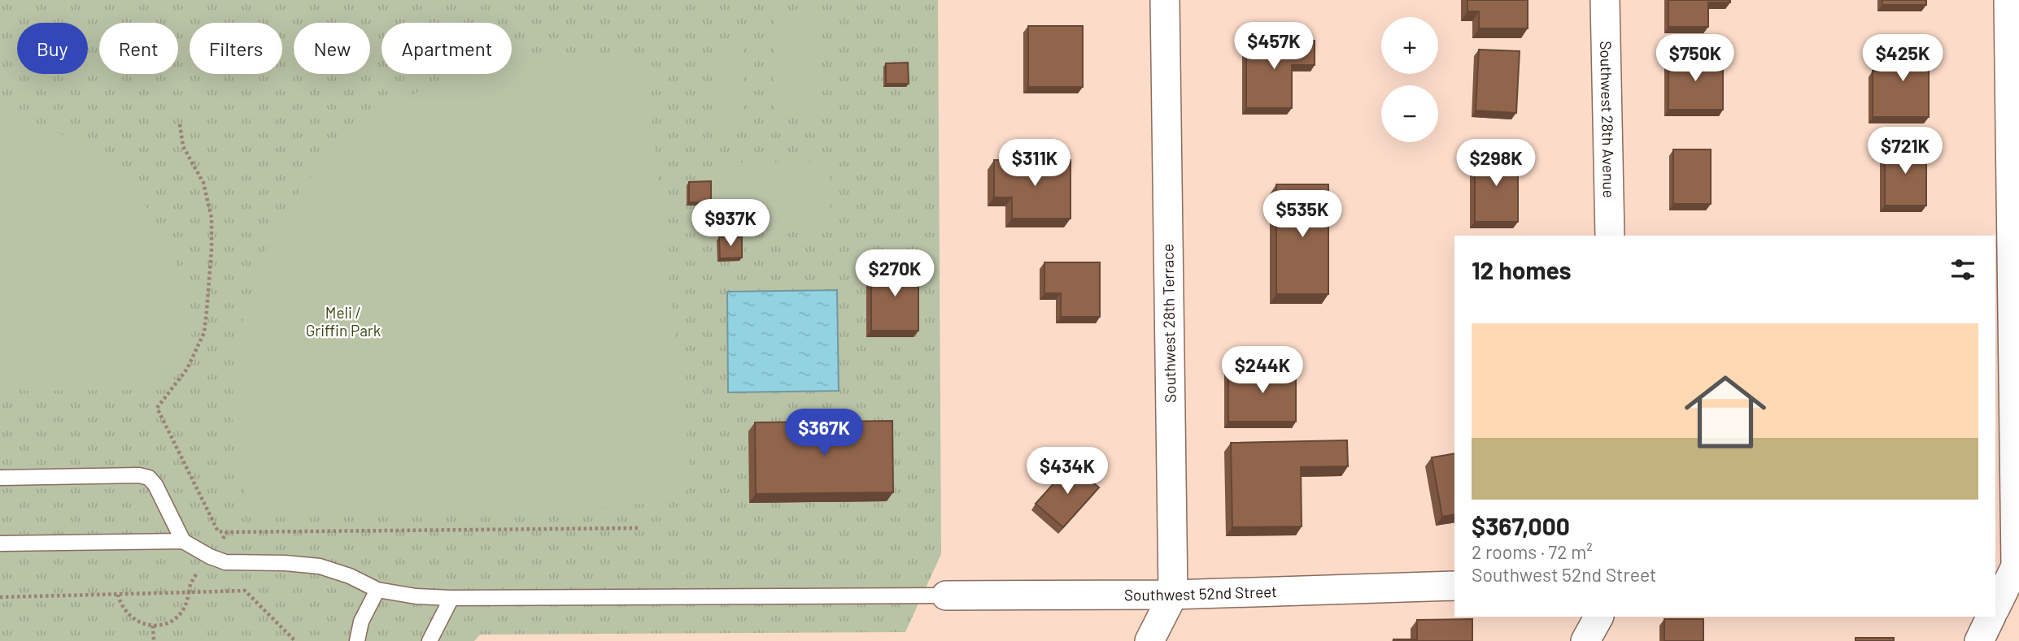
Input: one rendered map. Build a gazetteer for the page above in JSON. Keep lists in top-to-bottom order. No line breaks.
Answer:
{"streets":{"street":["Southwest 28th Avenue","Southwest 28th Terrace","Southwest 52nd Street"]},"crossings":[["Southwest 28th Terrace","Southwest 52nd Street"]],"parks":["Meli / Griffin Park"],"page":{"map_buttons":["+","−"],"price":["$457K","$750K","$425K","$721K","$311K","$298K","$535K","$937K","$270K","$244K","$367K","$434K"],"chip":["Buy","Rent","Filters","New","Apartment"],"heading":"12 homes","list":[{"name":"$367,000","note":"2 rooms · 72 m² · Southwest 52nd Street"}]}}
